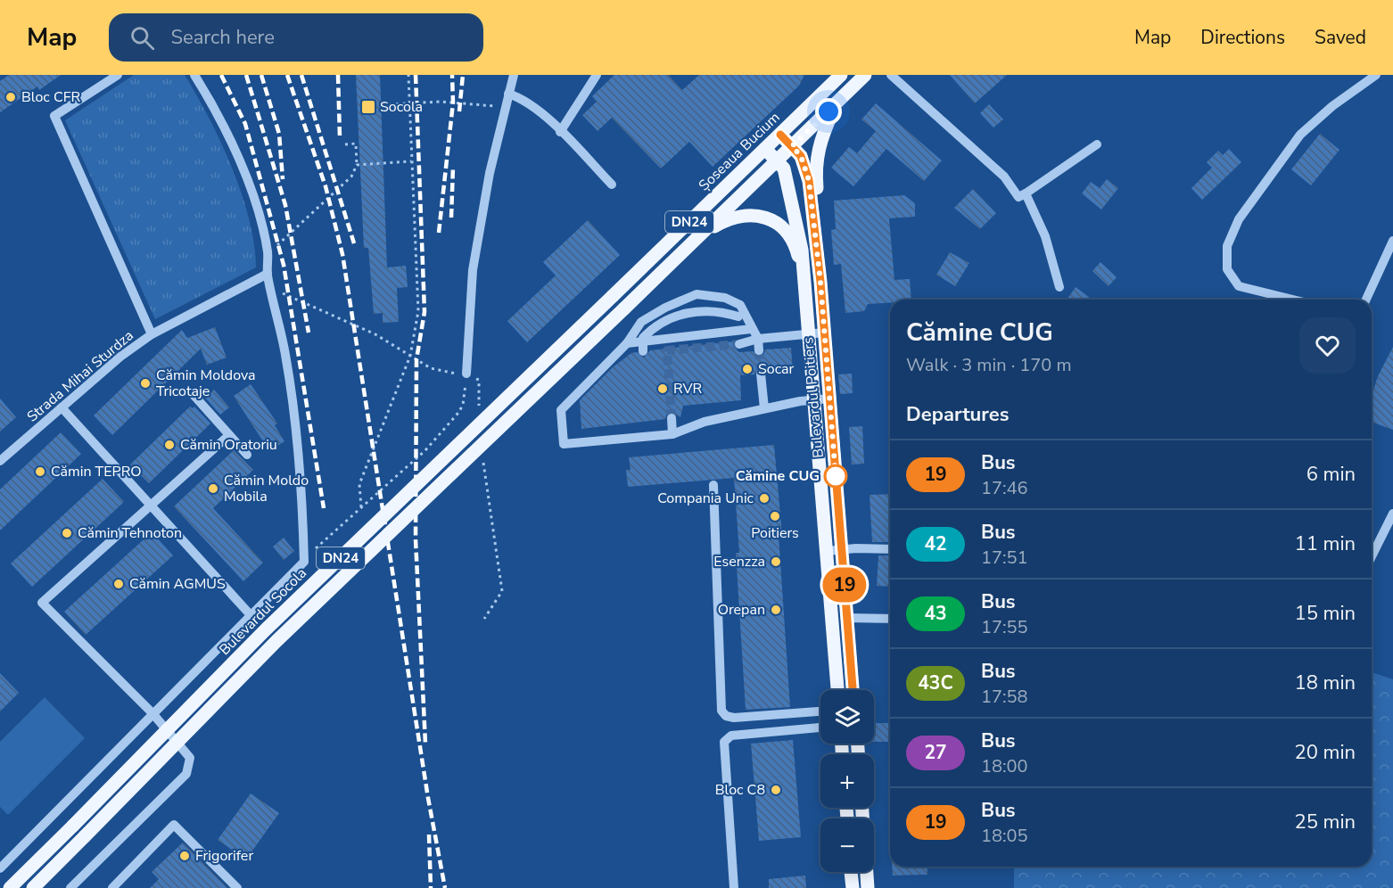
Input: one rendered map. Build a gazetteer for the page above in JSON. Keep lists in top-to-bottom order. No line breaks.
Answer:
{"streets":{"main road":["Șoseaua Bucium","DN24","Bulevardul Poitiers","Bulevardul Socola"],"street":["Strada Mihai Sturdza"]},"crossings":[["Șoseaua Bucium","Bulevardul Poitiers"],["Șoseaua Bucium","Bulevardul Socola"],["DN24","Bulevardul Poitiers"]],"places":{"other":["Bloc CFR","Socar","Cămin Moldova Tricotaje","RVR","Cămin Oratoriu","Cămin TEPRO","Cămine CUG","Cămin Moldo Mobila","Compania Unic","Poitiers","Cămin Tehnoton","Esenzza","Cămin AGMUS","Orepan","Bloc C8","Frigorifer"],"transit":["Socola"]},"lines":["bus line 19"],"page":{"header":"Map","search":"Search here","nav":["Map","Directions","Saved"],"on_map":"19","heading":[["Cămine CUG","Walk · 3 min · 170 m"],"Departures"],"list":[{"mark":"19","name":"Bus","note":"17:46","value":"6 min"},{"mark":"42","name":"Bus","note":"17:51","value":"11 min"},{"mark":"43","name":"Bus","note":"17:55","value":"15 min"},{"mark":"43C","name":"Bus","note":"17:58","value":"18 min"},{"mark":"27","name":"Bus","note":"18:00","value":"20 min"},{"mark":"19","name":"Bus","note":"18:05","value":"25 min"}],"map_buttons":["+","−"]}}
